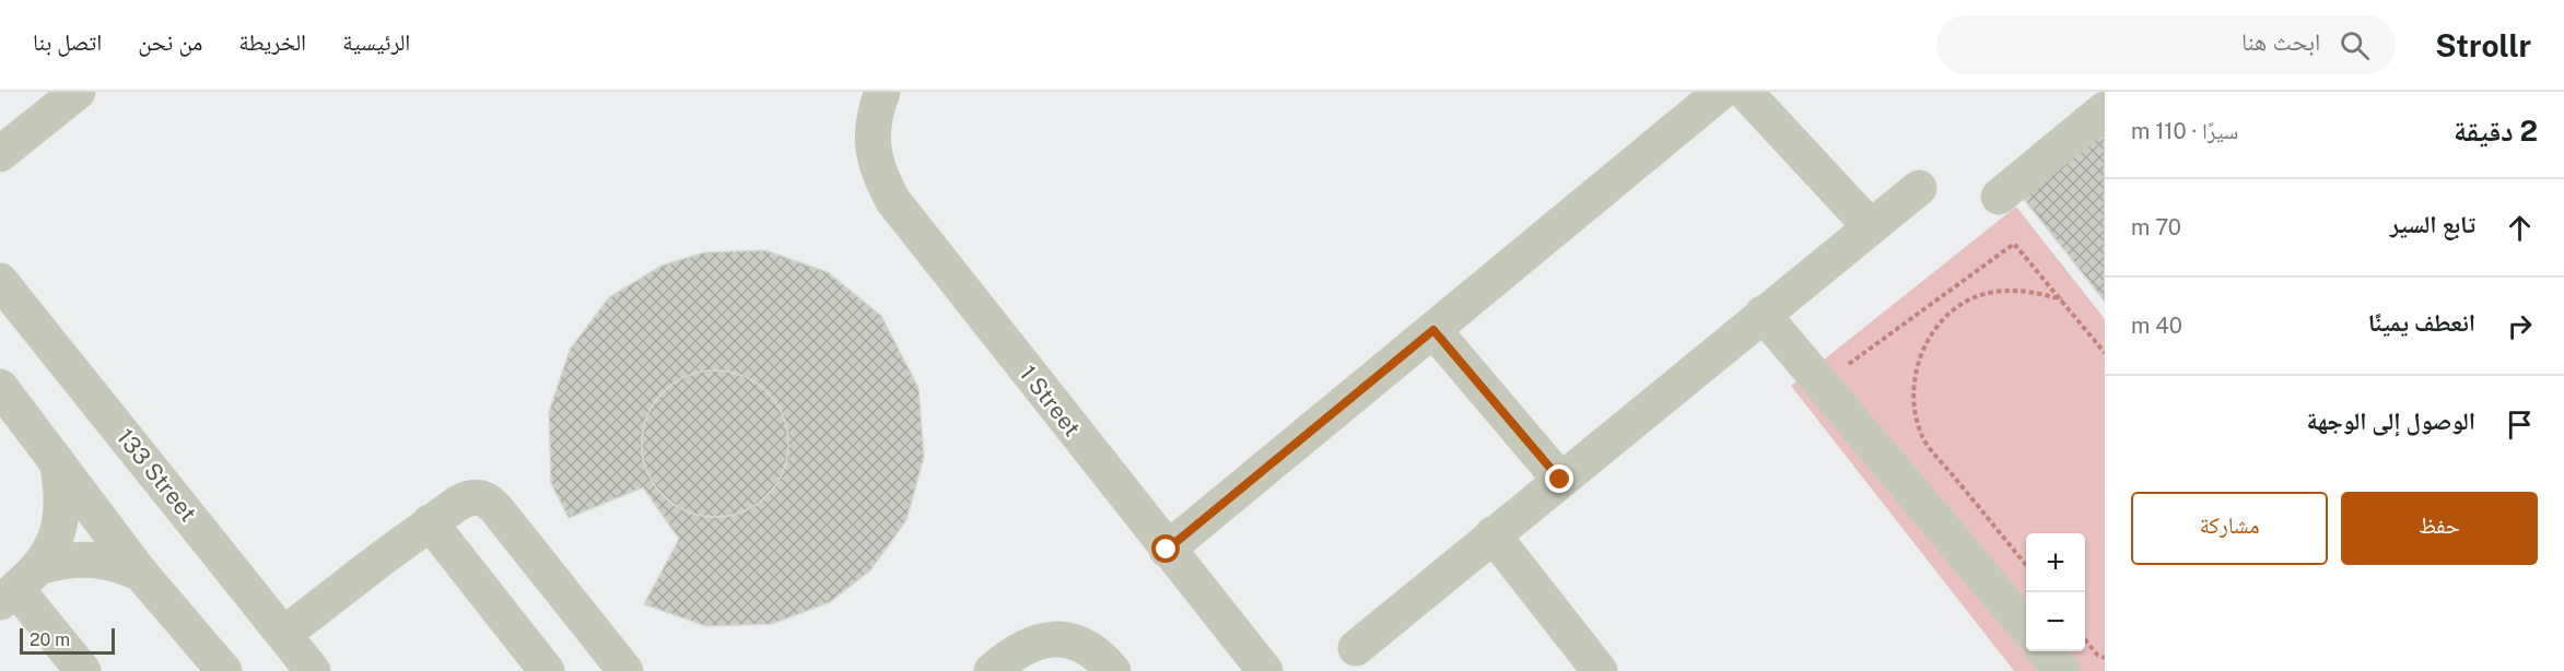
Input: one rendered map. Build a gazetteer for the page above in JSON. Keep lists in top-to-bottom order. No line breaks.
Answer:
{"streets":{"street":["1 Street","133 Street"]},"scale_bar":"20 m","page":{"header":"Strollr","search":"ابحث هنا","nav":["الرئيسية","الخريطة","من نحن","اتصل بنا"],"heading":["2 دقيقة","سيرًا · 110 m"],"list":[["تابع السير","70 m"],["انعطف يمينًا","40 m"],"الوصول إلى الوجهة"],"buttons":["حفظ","مشاركة"],"map_buttons":["+","−"],"scale":"20 m"}}
